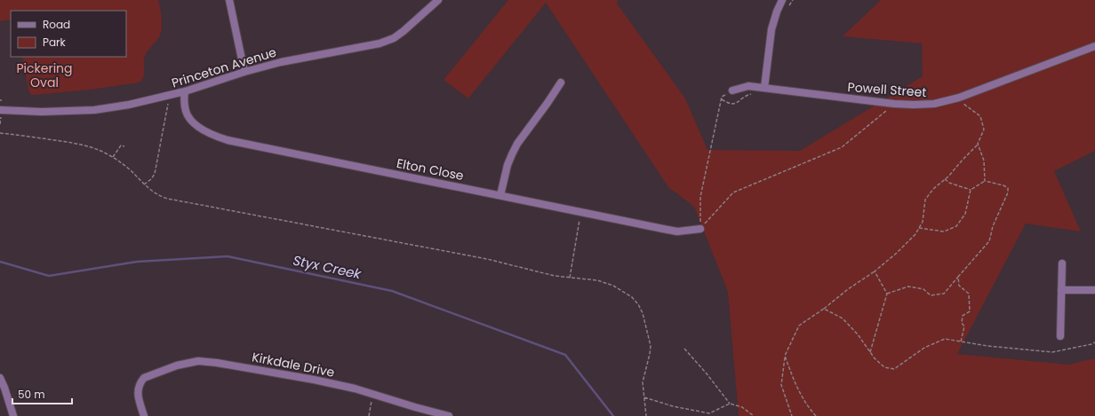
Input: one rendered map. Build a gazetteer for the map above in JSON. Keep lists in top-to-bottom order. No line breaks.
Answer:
{"streets":{"street":["Princeton Avenue","Powell Street","Elton Close","Kirkdale Drive"]},"crossings":[["Princeton Avenue","Elton Close"]],"water":["Styx Creek"],"parks":["Pickering Oval"],"legend":["Road","Park"],"scale_bar":"50 m"}
